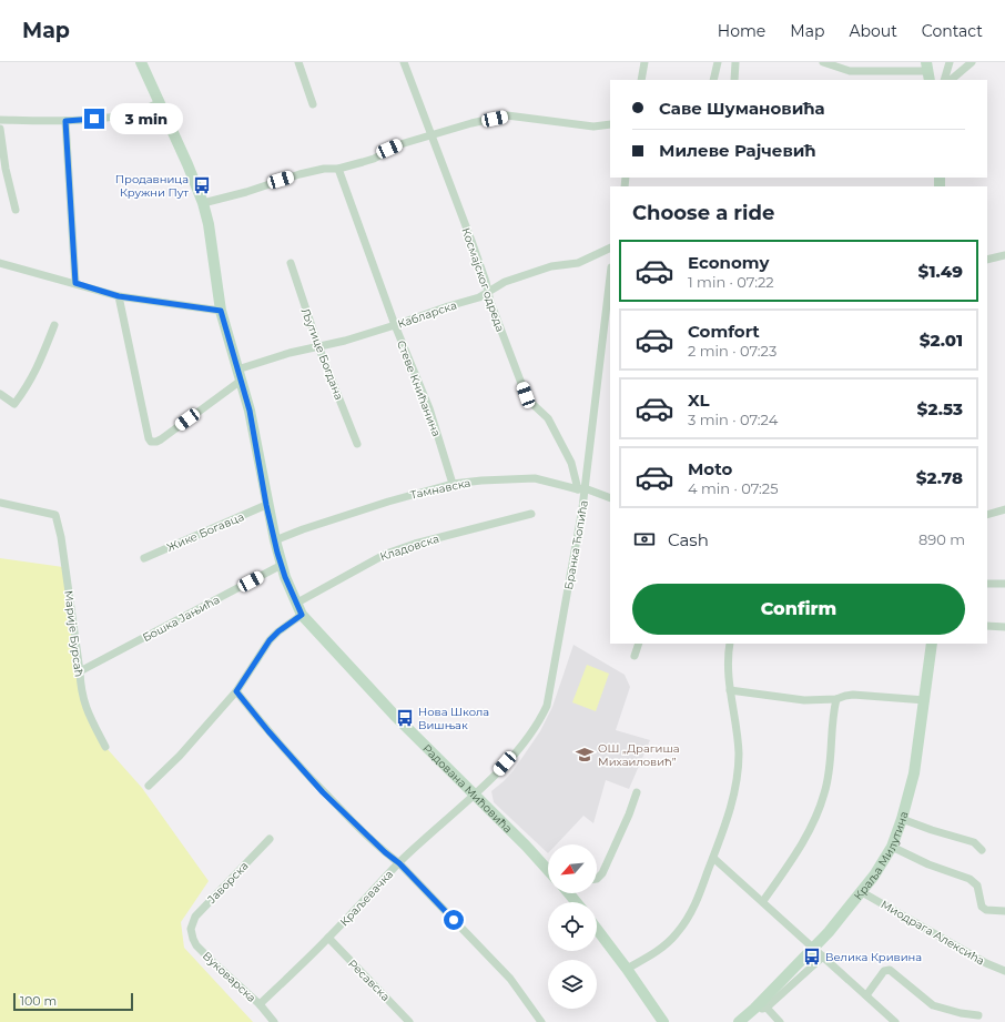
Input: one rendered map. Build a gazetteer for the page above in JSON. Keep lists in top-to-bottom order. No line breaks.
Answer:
{"streets":{"street":["Космајског одреда","Кабларска","Љутице Богдана","Стеве Книћанина","Тамнавска","Жике Богавца","Бранка Ћопића","Кладовска","Бошка Јањића","Марије Бурсаћ","Радована Мићовића","Краља Милутина","Јаворска","Краљевачка","Миодрага Алексића","Вуковарска","Ресавска"]},"crossings":[["Космајског одреда","Кабларска"],["Космајског одреда","Тамнавска"],["Космајског одреда","Бранка Ћопића"],["Кабларска","Љутице Богдана"],["Кабларска","Стеве Книћанина"],["Кабларска","Радована Мићовића"],["Стеве Книћанина","Тамнавска"],["Тамнавска","Бранка Ћопића"],["Тамнавска","Радована Мићовића"],["Жике Богавца","Радована Мићовића"],["Бранка Ћопића","Радована Мићовића"],["Бранка Ћопића","Краљевачка"],["Кладовска","Радована Мићовића"],["Бошка Јањића","Марије Бурсаћ"],["Бошка Јањића","Радована Мићовића"],["Радована Мићовића","Краљевачка"],["Краља Милутина","Миодрага Алексића"],["Јаворска","Вуковарска"],["Краљевачка","Вуковарска"],["Краљевачка","Ресавска"]],"places":{"bus stop":["Продавница Кружни Пут","Нова Школа Вишњак","Велика Кривина"],"school or university":["ОШ „Драгиша Михаиловић”"]},"scale_bar":"100 m","north":"bottom left","page":{"header":"Map","nav":["Home","Map","About","Contact"],"banner":["Саве Шумановића","Милеве Рајчевић"],"bubble":"3 min","heading":"Choose a ride","list":[{"name":"Economy","note":"1 min · 07:22","value":"$1.49"},{"name":"Comfort","note":"2 min · 07:23","value":"$2.01"},{"name":"XL","note":"3 min · 07:24","value":"$2.53"},{"name":"Moto","note":"4 min · 07:25","value":"$2.78"}],"pay":["Cash","890 m"],"buttons":"Confirm","scale":"100 m"}}
